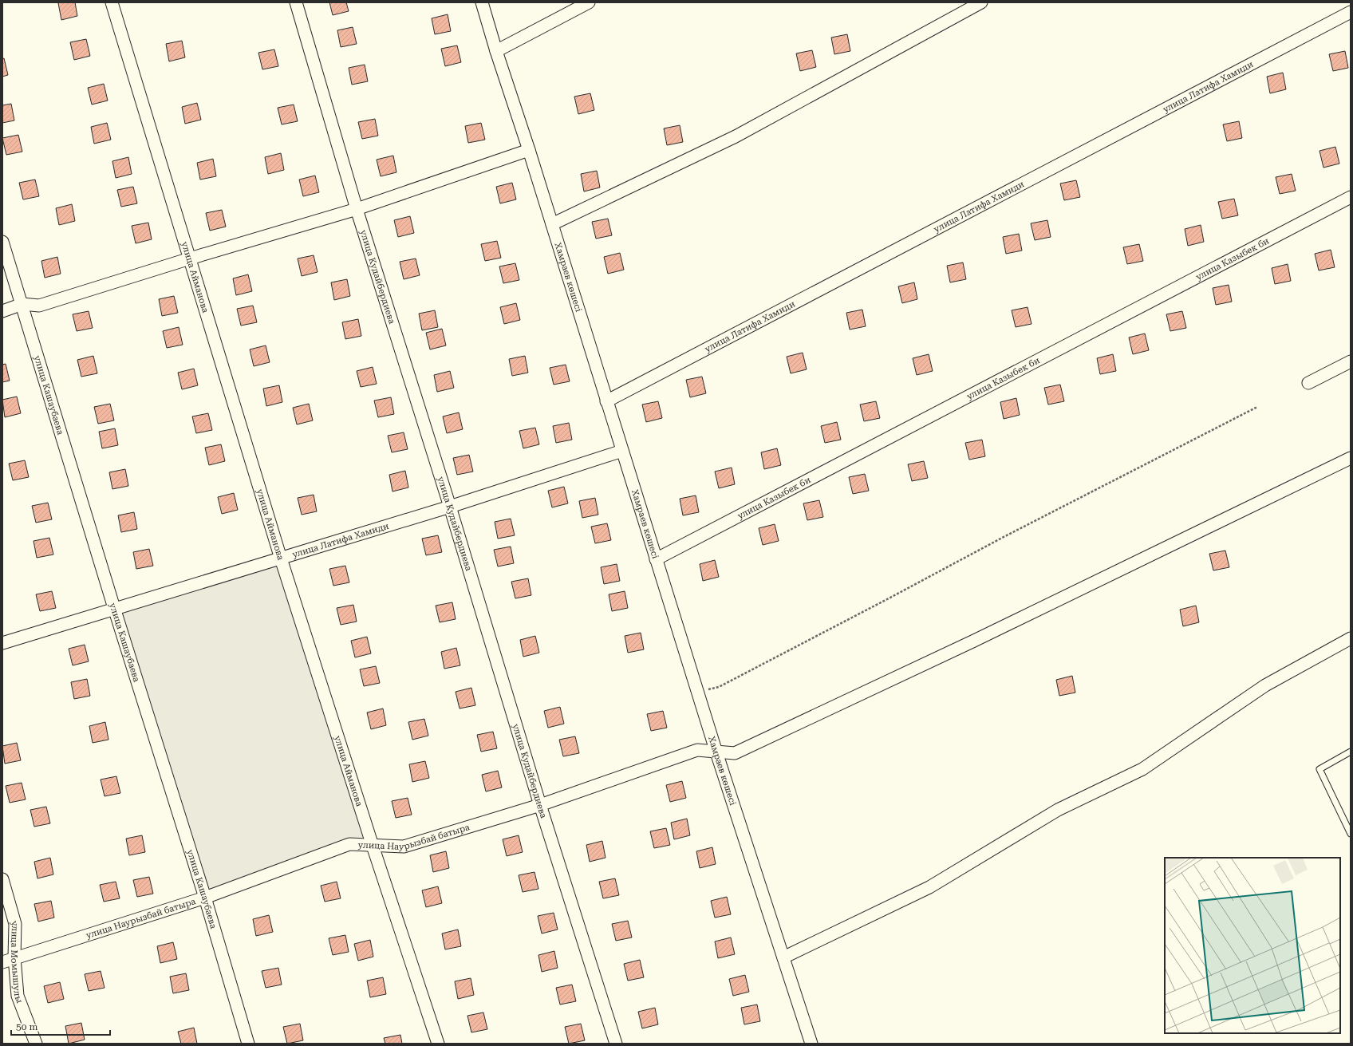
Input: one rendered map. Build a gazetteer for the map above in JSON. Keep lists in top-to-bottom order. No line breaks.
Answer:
{"streets":{"street":["улица Латифа Хамиди","улица Казыбек би","улица Айманова","улица Кудайбердиева","Хамраев көшесі","улица Кашаубаева","улица Наурызбай батыра","улица Момышулы"]},"crossings":[["улица Латифа Хамиди","улица Айманова"],["улица Латифа Хамиди","улица Кудайбердиева"],["улица Латифа Хамиди","Хамраев көшесі"],["улица Латифа Хамиди","улица Кашаубаева"],["улица Казыбек би","Хамраев көшесі"],["улица Айманова","улица Наурызбай батыра"],["улица Кудайбердиева","улица Наурызбай батыра"],["Хамраев көшесі","улица Наурызбай батыра"],["улица Кашаубаева","улица Наурызбай батыра"],["улица Наурызбай батыра","улица Момышулы"]],"scale_bar":"50 m"}
